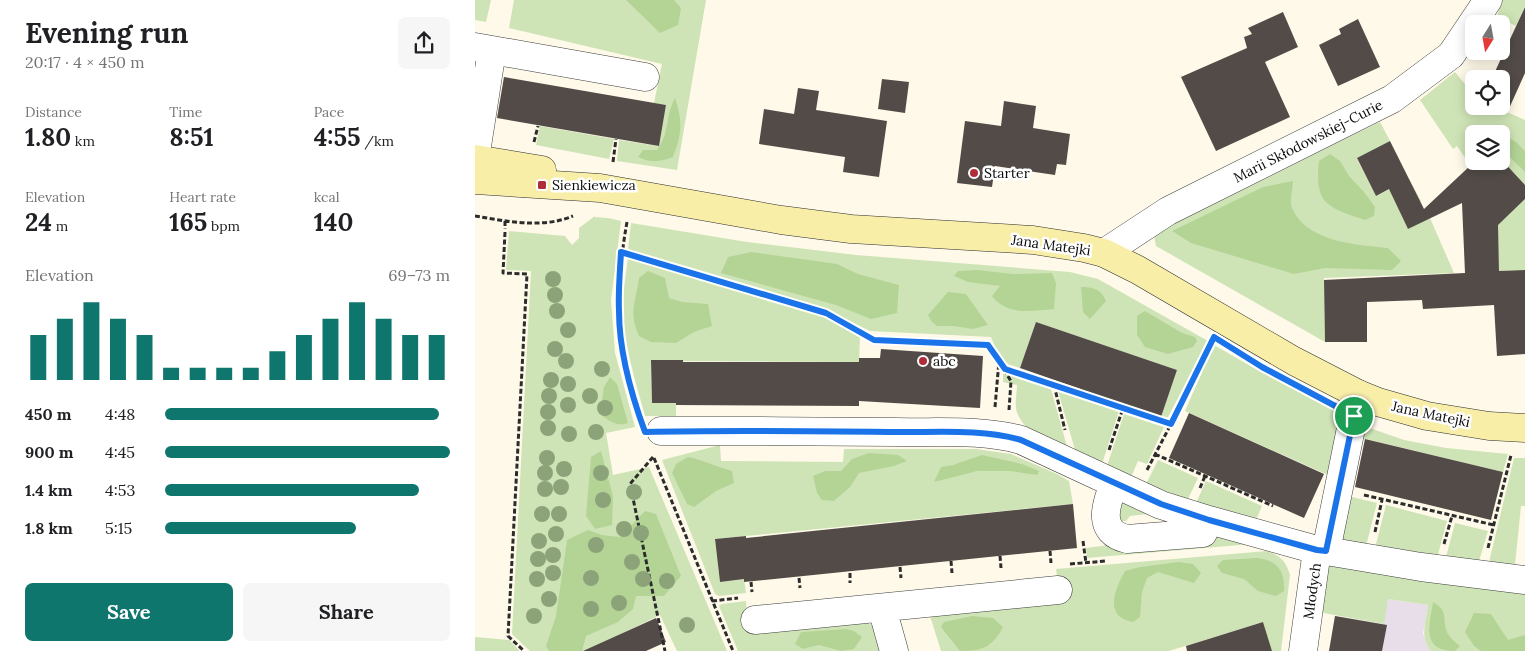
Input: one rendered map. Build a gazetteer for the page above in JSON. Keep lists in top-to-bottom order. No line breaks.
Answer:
{"streets":{"street":["Marii Skłodowskiej-Curie","Jana Matejki","Młodych"]},"crossings":[["Marii Skłodowskiej-Curie","Jana Matejki"],["Jana Matejki","Młodych"]],"places":{"other":["Starter","abc"],"transit":["Sienkiewicza"]},"north":"bottom","page":{"heading":["Evening run","20:17 · 4 × 450 m"],"stats":[["Distance","1.80 km"],["Time","8:51"],["Pace","4:55 /km"],["Elevation","24 m"],["Heart rate","165 bpm"],["kcal","140"]],"chart":["Elevation","69–73 m"],"list":[{"name":"450 m","note":"4:48"},{"name":"900 m","note":"4:45"},{"name":"1.4 km","note":"4:53"},{"name":"1.8 km","note":"5:15"}],"buttons":["Save","Share"]}}
